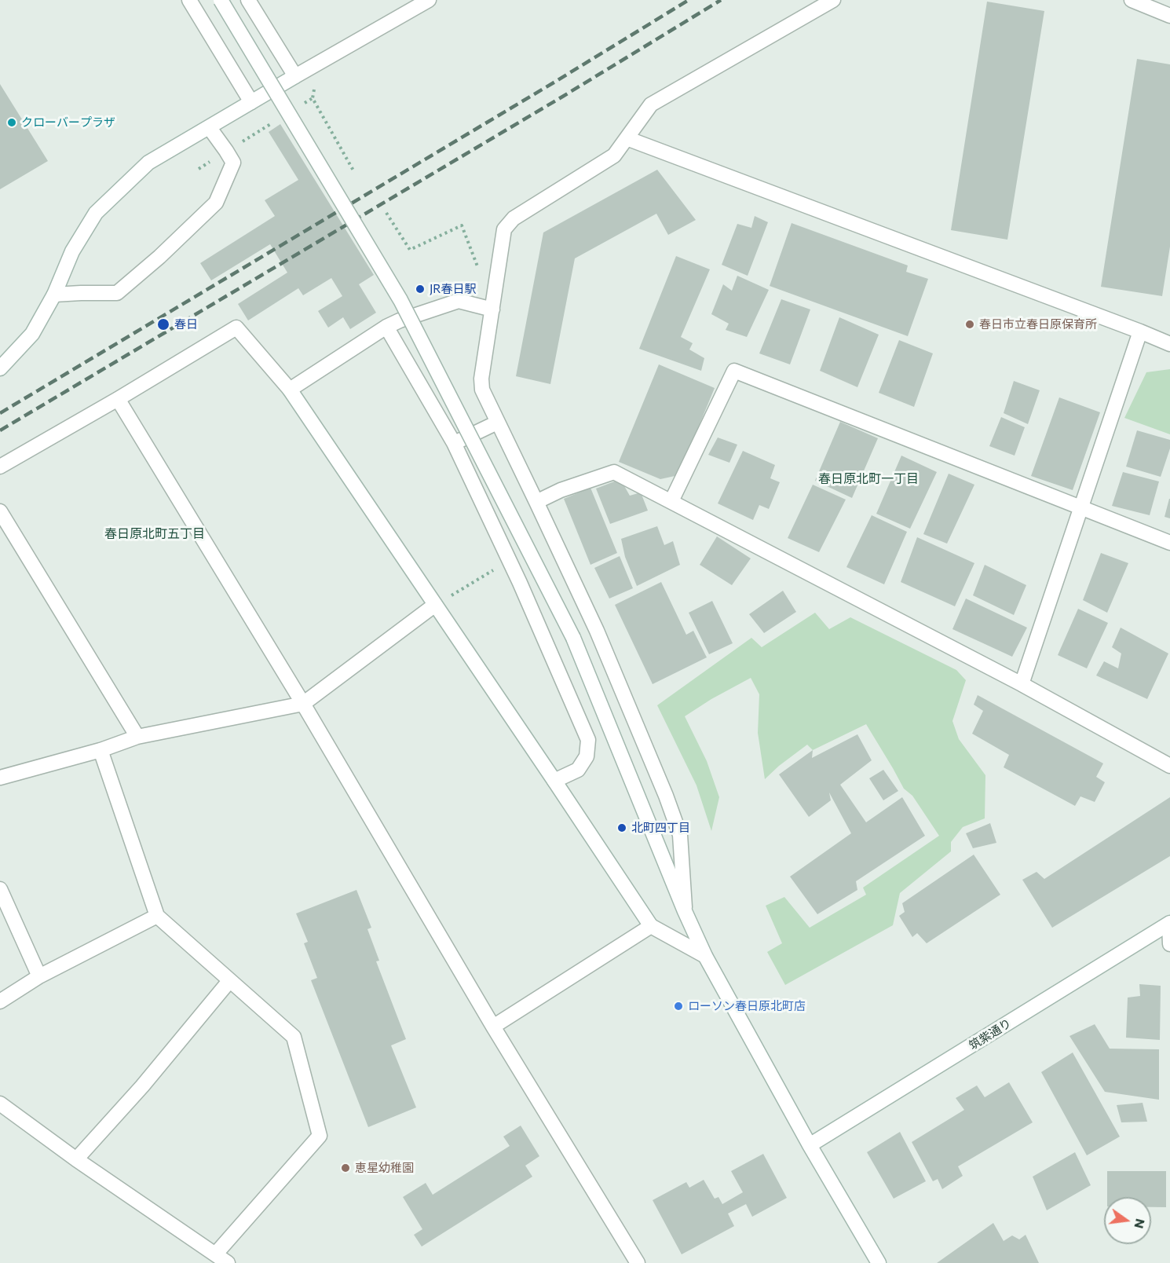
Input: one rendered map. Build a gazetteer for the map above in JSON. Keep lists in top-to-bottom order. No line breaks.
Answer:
{"streets":{"street":["筑紫通り"]},"districts":["春日原北町一丁目","春日原北町五丁目"],"places":["クローバープラザ","JR春日駅","春日","春日市立春日原保育所","北町四丁目","ローソン春日原北町店","恵星幼稚園"],"north":"right"}
